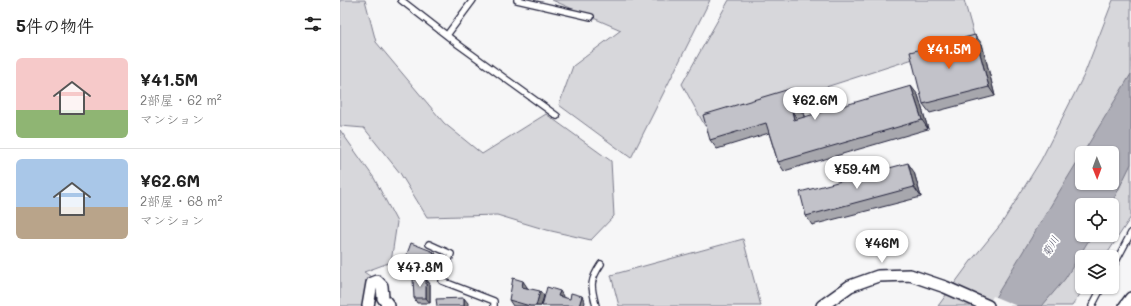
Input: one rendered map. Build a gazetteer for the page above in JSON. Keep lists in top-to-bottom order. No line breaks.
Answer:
{"water":["菊川"],"north":"bottom","page":{"heading":"5件の物件","price":["¥41.5M","¥62.6M","¥59.4M","¥46M","¥47.8M"],"list":[{"name":"¥41.5M","note":"2部屋 · 62 m² · マンション"},{"name":"¥62.6M","note":"2部屋 · 68 m² · マンション"}]}}
